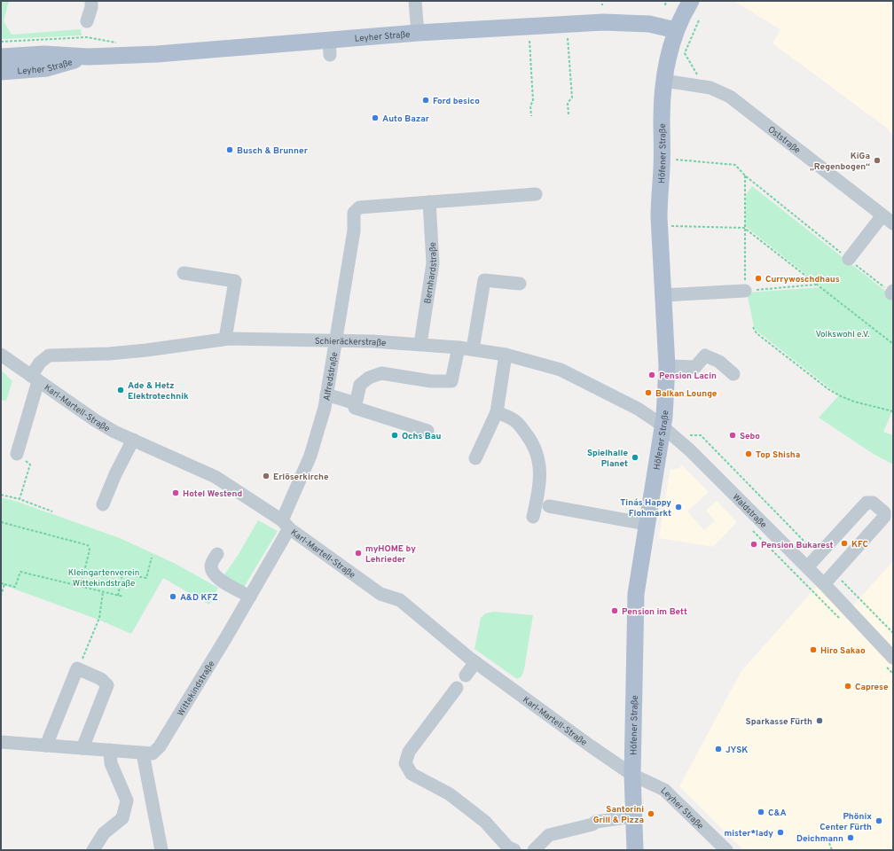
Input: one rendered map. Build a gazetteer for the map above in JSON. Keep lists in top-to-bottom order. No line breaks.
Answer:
{"streets":{"main road":["Leyher Straße","Höfener Straße"],"street":["Oststraße","Bernhardstraße","Schieräckerstraße","Alfredstraße","Karl-Martell-Straße","Waldstraße","Wittekindstraße"]},"crossings":[["Leyher Straße","Höfener Straße"],["Leyher Straße","Karl-Martell-Straße"],["Oststraße","Höfener Straße"],["Höfener Straße","Schieräckerstraße"],["Höfener Straße","Karl-Martell-Straße"],["Höfener Straße","Waldstraße"],["Bernhardstraße","Schieräckerstraße"],["Bernhardstraße","Alfredstraße"],["Schieräckerstraße","Alfredstraße"],["Schieräckerstraße","Karl-Martell-Straße"],["Schieräckerstraße","Waldstraße"],["Alfredstraße","Karl-Martell-Straße"],["Alfredstraße","Wittekindstraße"],["Karl-Martell-Straße","Wittekindstraße"]],"parks":["Volkswohl e.V.","Kleingartenverein Wittekindstraße"],"places":["Ford besico","Auto Bazar","Busch & Brunner","KiGa „Regenbogen“","Currywoschdhaus","Pension Lacin","Ade & Hetz Elektrotechnik","Balkan Lounge","Ochs Bau","Sebo","Top Shisha","Spielhalle Planet","Erlöserkirche","Hotel Westend","Tina´s Happy Flohmarkt","KFC","Pension Bukarest","myHOME by Lehrieder","A&D KFZ","Pension im Bett","Hiro Sakao","Caprese","Sparkasse Fürth","JYSK","C&A","Santorini Grill & Pizza","Phönix Center Fürth","mister*lady","Deichmann"]}
